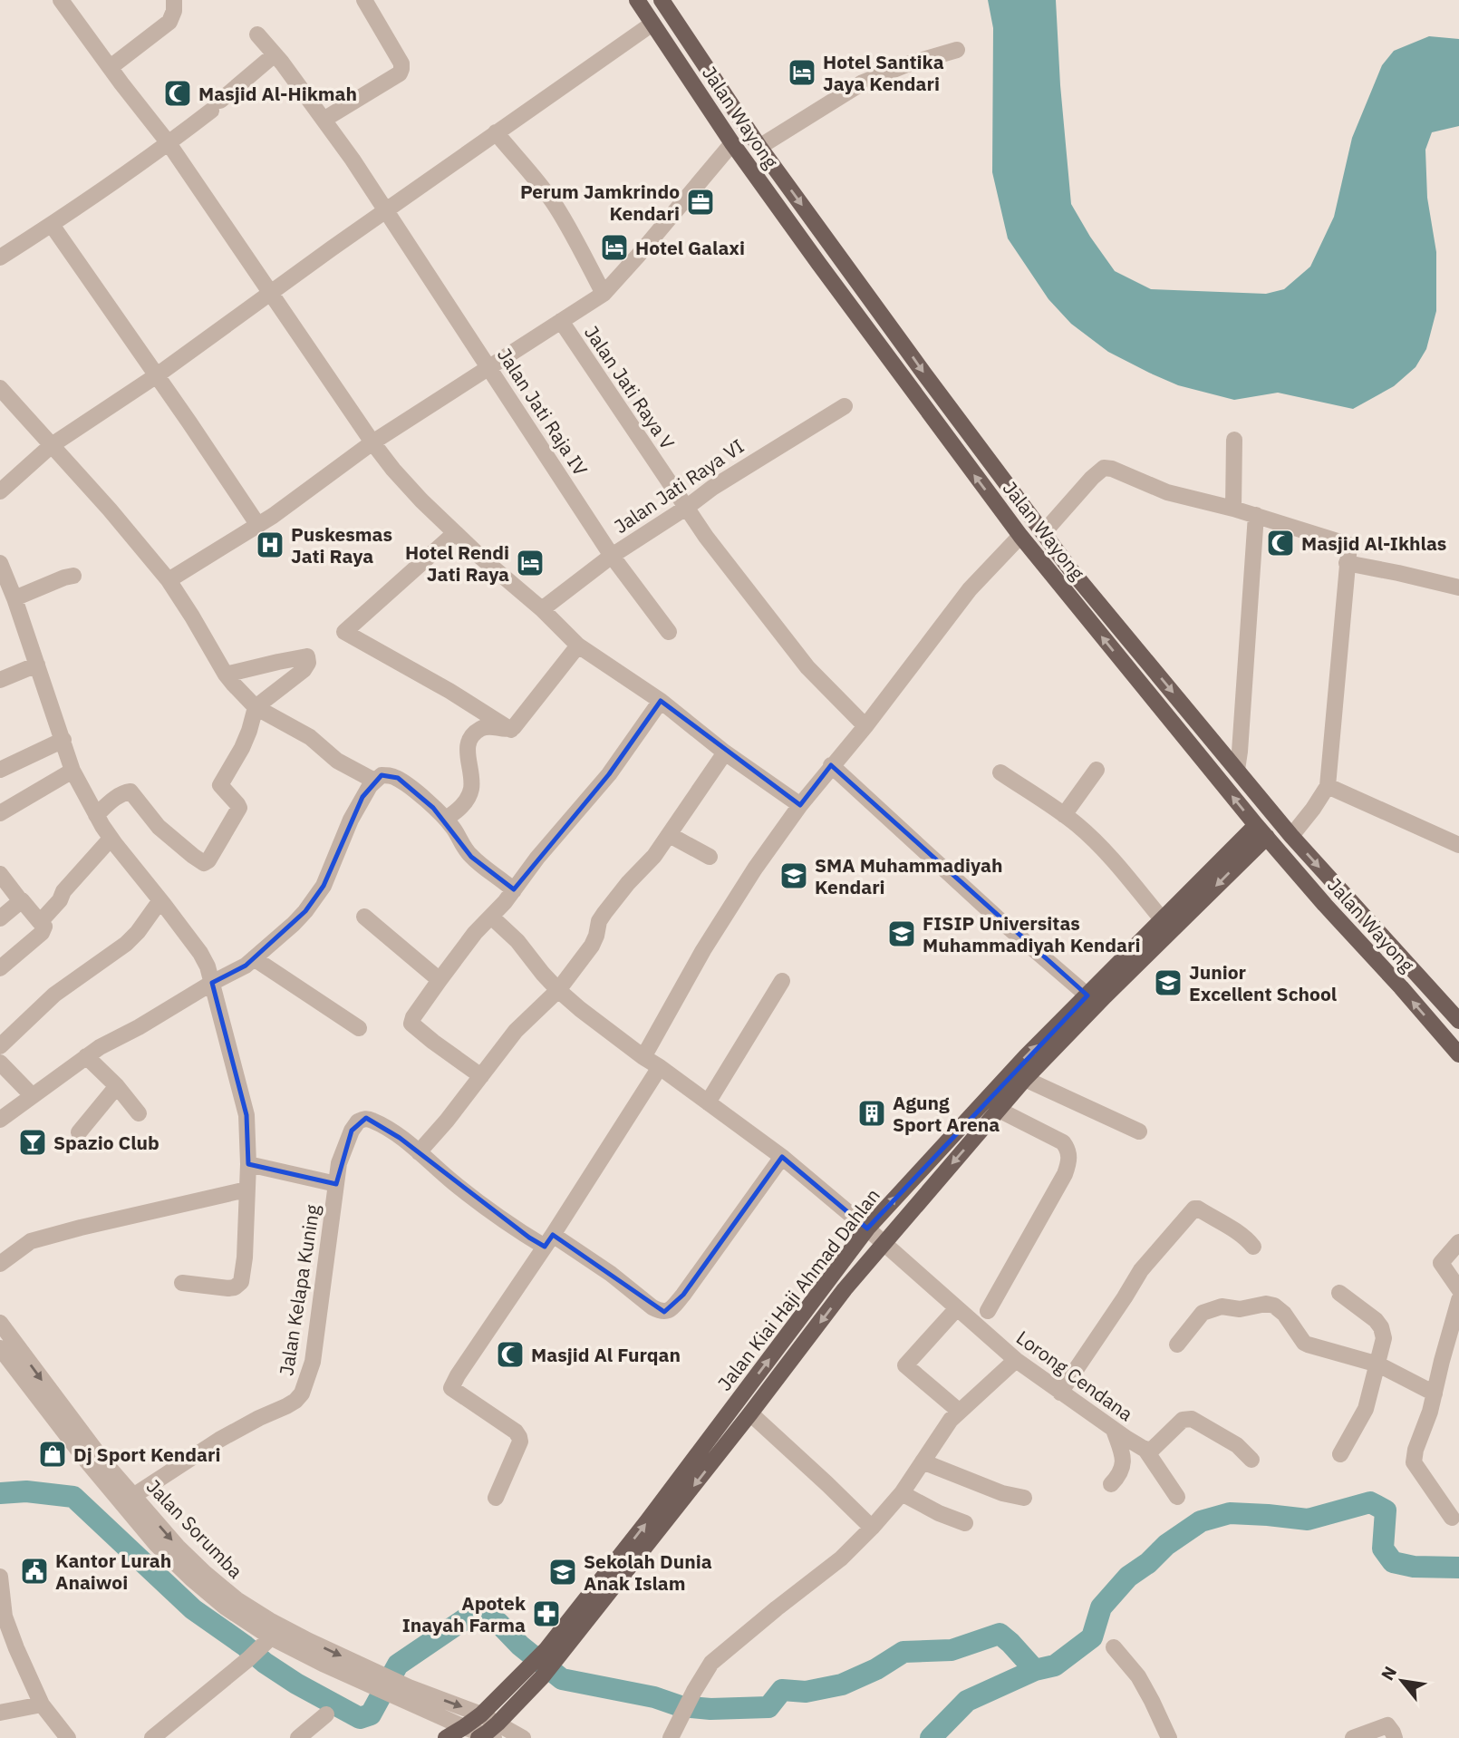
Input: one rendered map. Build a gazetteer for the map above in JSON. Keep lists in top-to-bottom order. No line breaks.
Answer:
{"streets":{"main road":["Jalan Wayong","Jalan Kiai Haji Ahmad Dahlan"],"street":["Jalan Jati Raya V","Jalan Jati Raja IV","Jalan Jati Raya VI","Jalan Kelapa Kuning","Lorong Cendana","Jalan Sorumba"]},"crossings":[["Jalan Wayong","Jalan Kiai Haji Ahmad Dahlan"],["Jalan Jati Raya V","Jalan Jati Raya VI"],["Jalan Jati Raja IV","Jalan Jati Raya VI"],["Jalan Kiai Haji Ahmad Dahlan","Lorong Cendana"],["Jalan Kiai Haji Ahmad Dahlan","Jalan Sorumba"],["Jalan Kelapa Kuning","Jalan Sorumba"]],"places":{"hotel":["Hotel Santika Jaya Kendari","Hotel Galaxi","Hotel Rendi Jati Raya"],"mosque":["Masjid Al-Hikmah","Masjid Al-Ikhlas","Masjid Al Furqan"],"office":["Perum Jamkrindo Kendari"],"hospital":["Puskesmas Jati Raya"],"school or university":["SMA Muhammadiyah Kendari","FISIP Universitas Muhammadiyah Kendari","Junior Excellent School","Sekolah Dunia Anak Islam"],"building":["Agung Sport Arena"],"bar":["Spazio Club"],"shop":["Dj Sport Kendari"],"public building":["Kantor Lurah Anaiwoi"],"pharmacy":["Apotek Inayah Farma"]},"north":"top left"}
